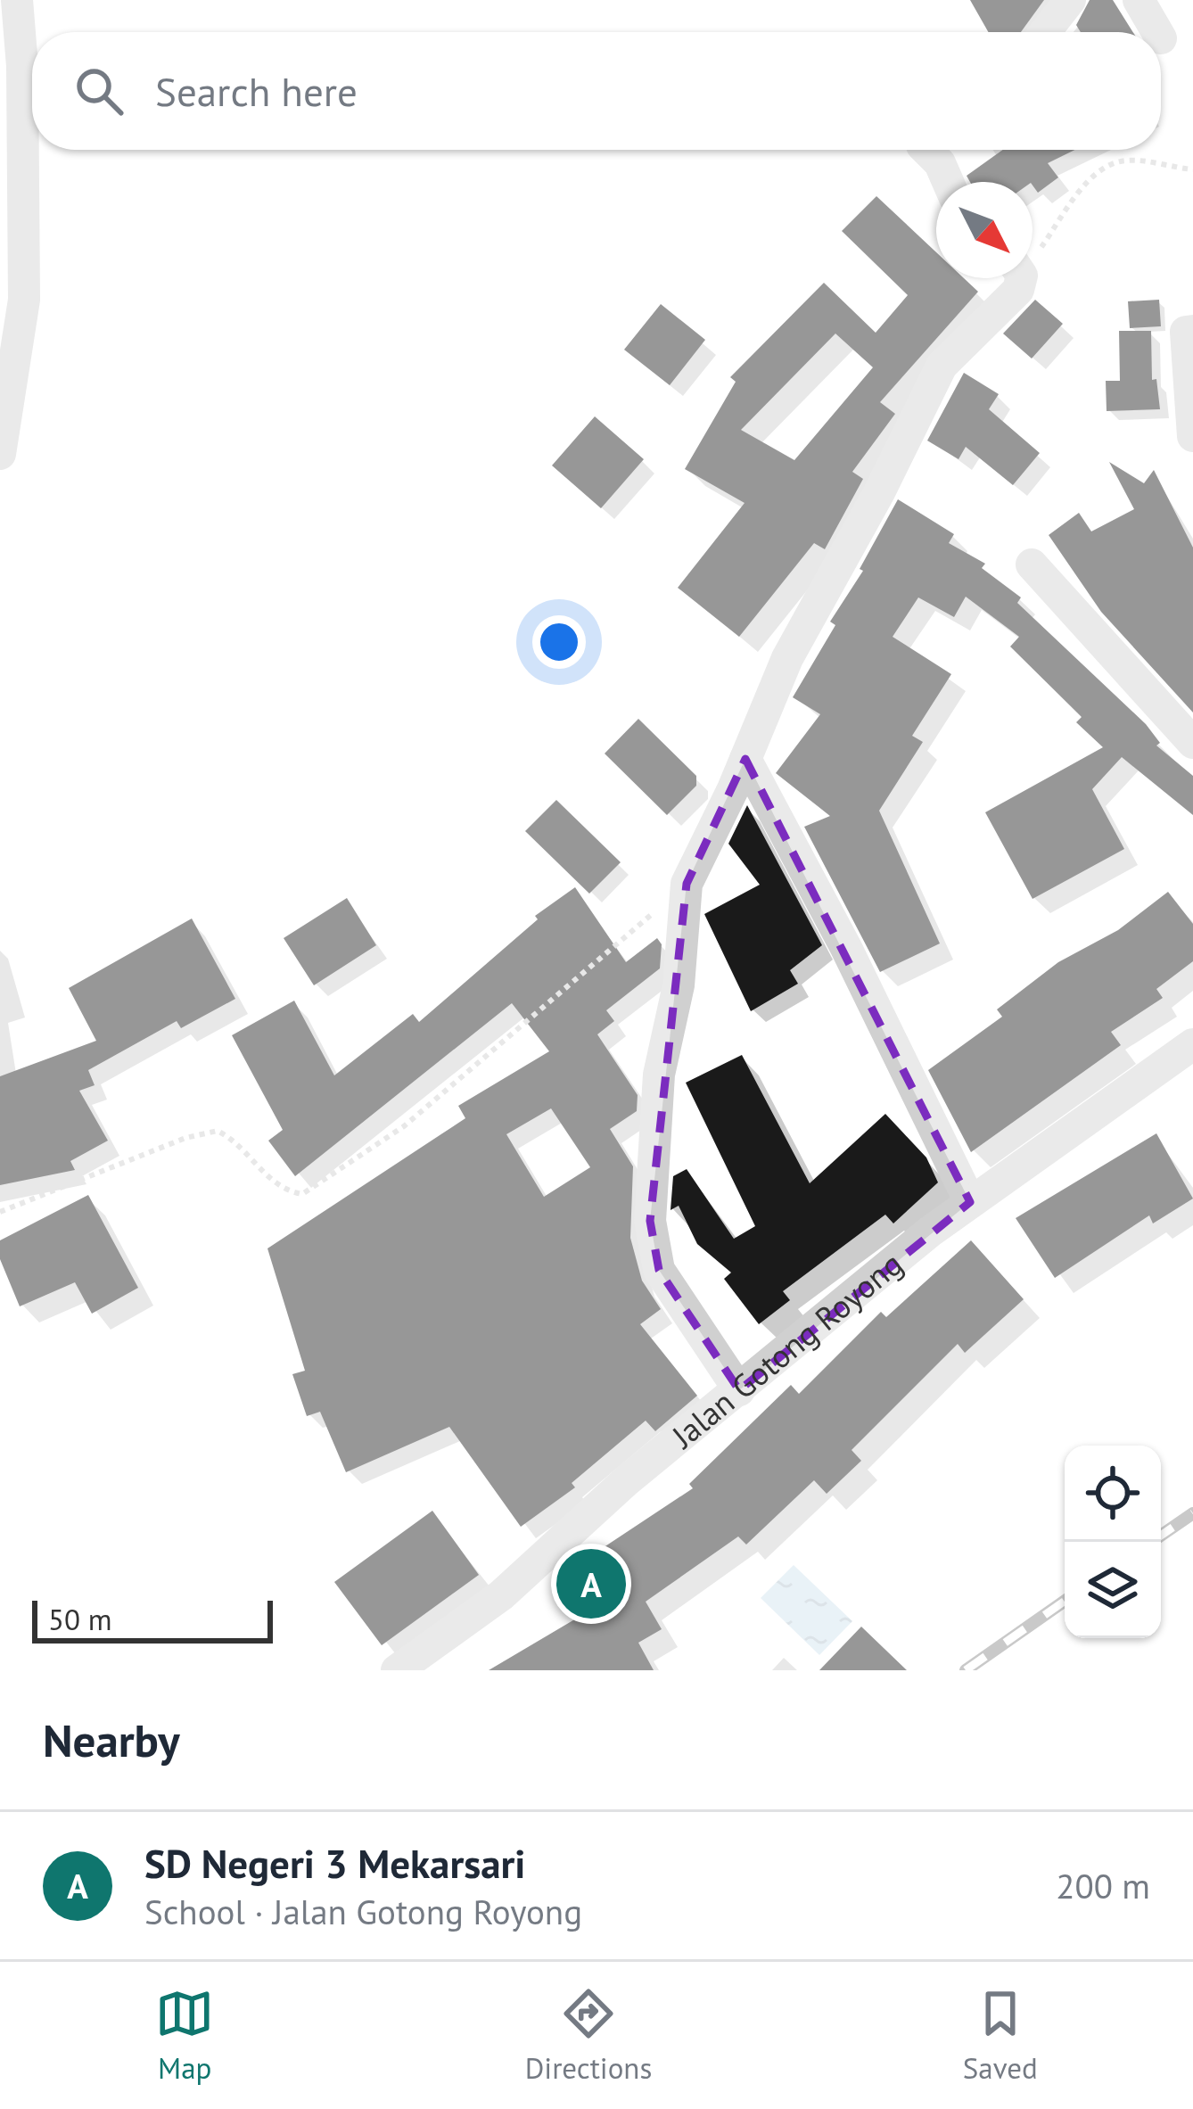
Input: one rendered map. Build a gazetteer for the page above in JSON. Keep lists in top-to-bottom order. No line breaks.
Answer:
{"streets":{"street":["Jalan Gotong Royong"]},"scale_bar":"50 m","north":"bottom right","page":{"search":"Search here","pins":"A","scale":"50 m","heading":"Nearby","list":[{"mark":"A","name":"SD Negeri 3 Mekarsari","note":"School · Jalan Gotong Royong","value":"200 m"}],"nav":["Map","Directions","Saved"]}}
